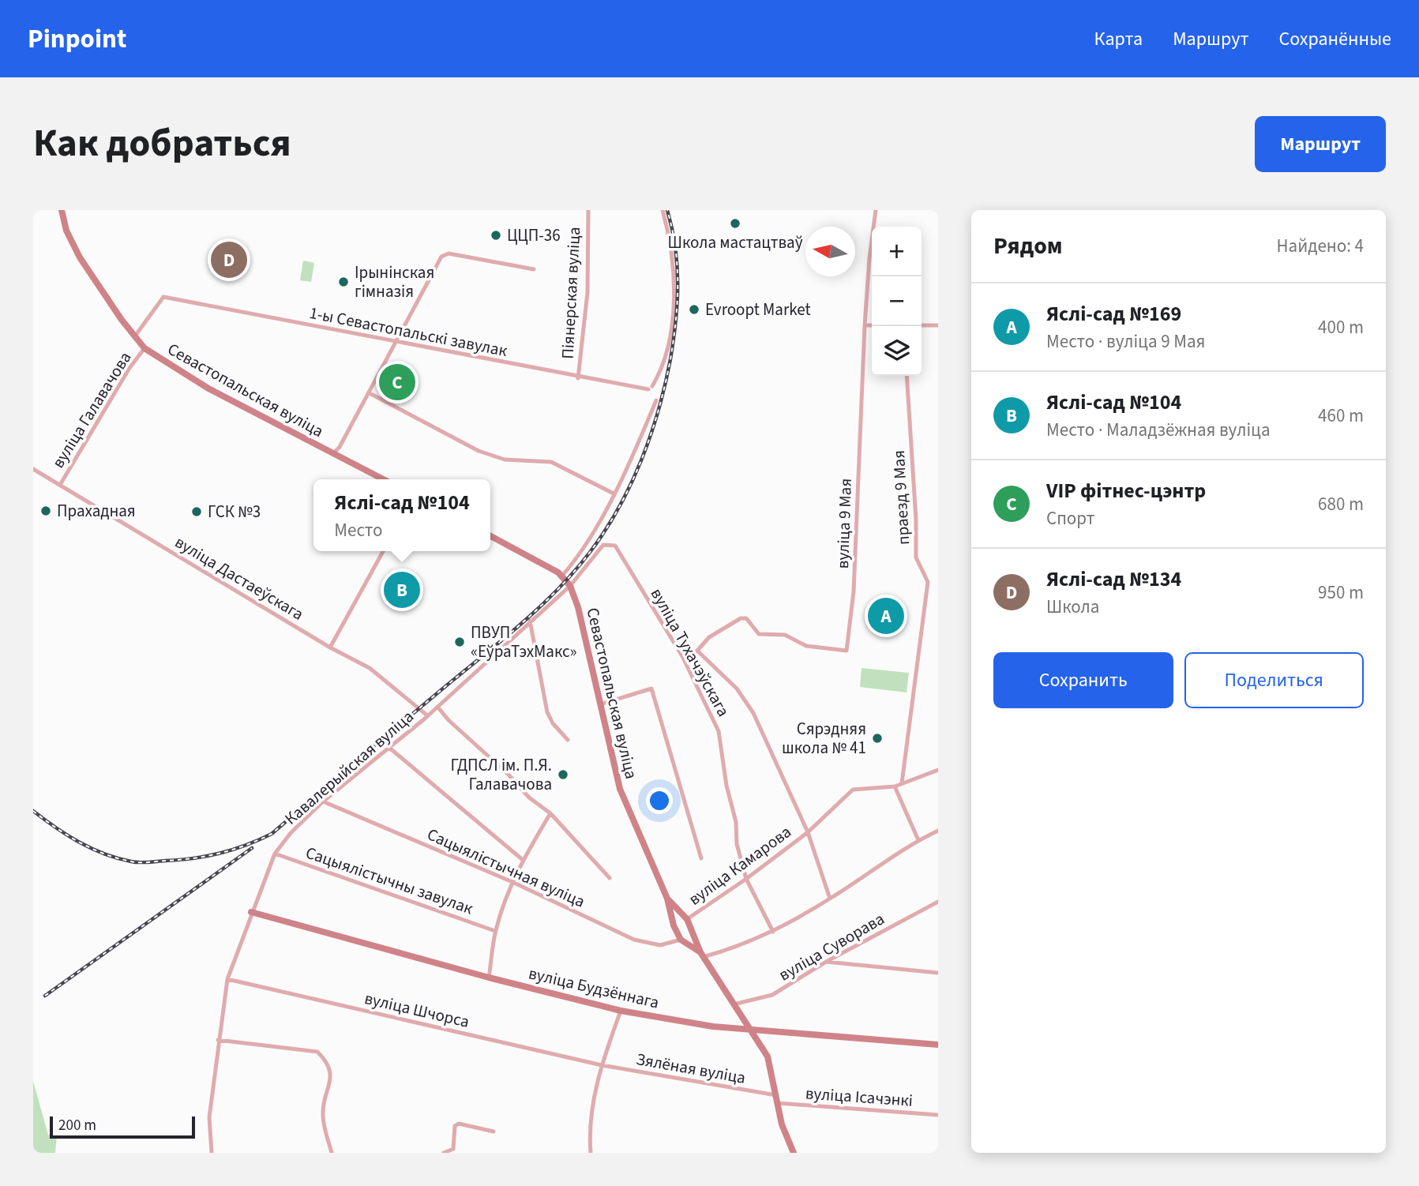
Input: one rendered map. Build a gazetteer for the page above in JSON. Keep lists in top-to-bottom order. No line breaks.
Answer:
{"streets":{"street":["Піянерская вуліца","1-ы Севастопальскі завулак","Севастопальская вуліца","вуліца Галавачова","праезд 9 Мая","вуліца 9 Мая","вуліца Дастаеўскага","вуліца Тухачэўскага","Кавалерыйская вуліца","вуліца Камарова","Сацыялістычная вуліца","Сацыялістычны завулак","вуліца Суворава","вуліца Будзённага","вуліца Шчорса","Зялёная вуліца","вуліца Ісачэнкі"]},"crossings":[["Піянерская вуліца","1-ы Севастопальскі завулак"],["1-ы Севастопальскі завулак","вуліца Галавачова"],["Севастопальская вуліца","вуліца Галавачова"],["Севастопальская вуліца","вуліца Тухачэўскага"],["Севастопальская вуліца","вуліца Камарова"],["Севастопальская вуліца","Сацыялістычная вуліца"],["Севастопальская вуліца","вуліца Суворава"],["Севастопальская вуліца","вуліца Будзённага"],["Севастопальская вуліца","Зялёная вуліца"],["Севастопальская вуліца","вуліца Ісачэнкі"],["вуліца Галавачова","вуліца Дастаеўскага"],["праезд 9 Мая","вуліца Камарова"],["вуліца 9 Мая","вуліца Тухачэўскага"],["вуліца 9 Мая","вуліца Камарова"],["вуліца Дастаеўскага","Кавалерыйская вуліца"],["вуліца Тухачэўскага","вуліца Камарова"],["Кавалерыйская вуліца","Сацыялістычная вуліца"],["Кавалерыйская вуліца","Сацыялістычны завулак"],["Кавалерыйская вуліца","вуліца Будзённага"],["Кавалерыйская вуліца","вуліца Шчорса"],["вуліца Шчорса","Зялёная вуліца"]],"places":["Школа мастацтваў","ЦЦП-36","Ірынінская гімназія","Evroopt Market","Прахадная","ГСК №3","ПВУП «ЕўраТэхМакс»","Сярэдняя школа № 41","ГДПСЛ ім. П.Я. Галавачова"],"scale_bar":"200 m","north":"left","page":{"header":"Pinpoint","nav":["Карта","Маршрут","Сохранённые"],"title":"Как добраться","buttons":["Маршрут",["Сохранить","Поделиться"]],"heading":["Рядом","Найдено: 4"],"map_buttons":["+","−"],"pins":["D","C","B","A"],"list":[{"mark":"A","name":"Яслі-сад №169","note":"Место · вуліца 9 Мая","value":"400 m"},{"mark":"B","name":"Яслі-сад №104","note":"Место · Маладзёжная вуліца","value":"460 m"},{"mark":"C","name":"VIP фітнес-цэнтр","note":"Спорт","value":"680 m"},{"mark":"D","name":"Яслі-сад №134","note":"Школа","value":"950 m"}],"popup":["Яслі-сад №104","Место"],"scale":"200 m"}}
